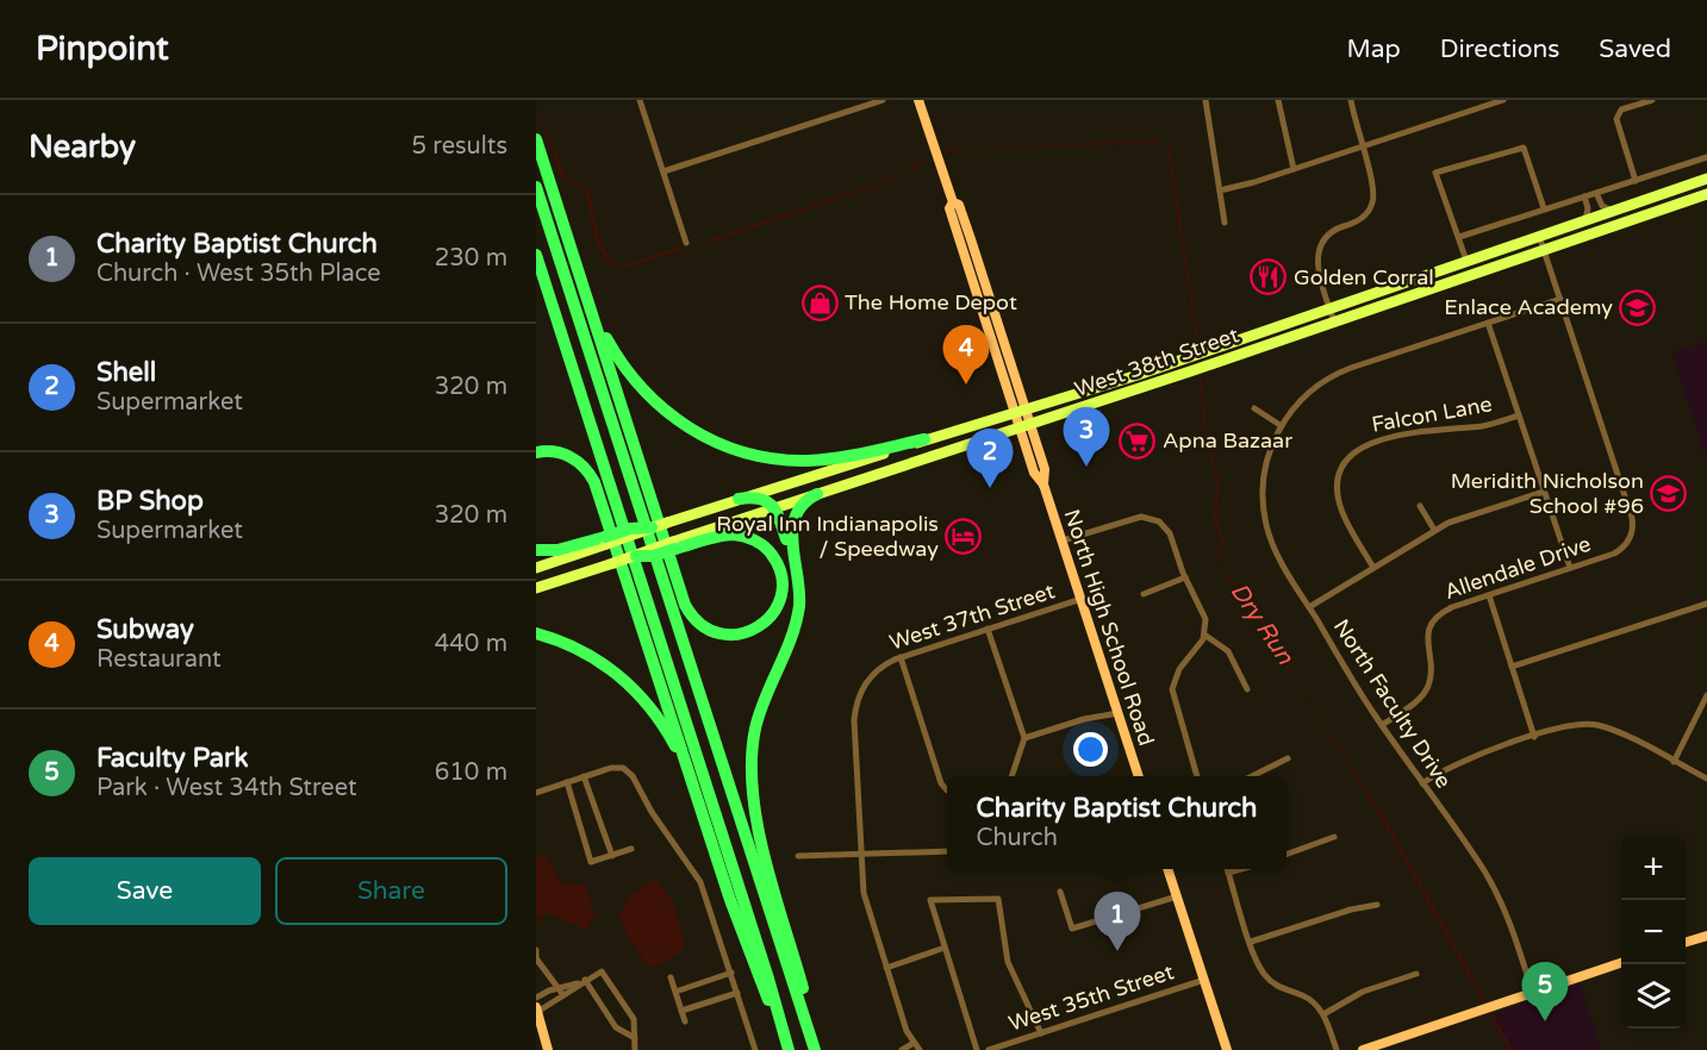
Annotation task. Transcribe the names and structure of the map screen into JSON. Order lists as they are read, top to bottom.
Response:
{
  "streets": {
    "main road": ["West 38th Street"],
    "street": [
      "Falcon Lane",
      "Allendale Drive",
      "West 37th Street",
      "North High School Road",
      "North Faculty Drive",
      "West 35th Street"
    ]
  },
  "crossings": [
    ["West 38th Street", "North High School Road"],
    ["Allendale Drive", "North Faculty Drive"],
    ["West 37th Street", "North High School Road"]
  ],
  "water": ["Dry Run"],
  "places": {
    "restaurant": ["Golden Corral"],
    "shop": ["The Home Depot"],
    "school or university": ["Enlace Academy", "Meridith Nicholson School #96"],
    "supermarket": ["Apna Bazaar"],
    "hotel": ["Royal Inn Indianapolis / Speedway"]
  },
  "page": {
    "header": "Pinpoint",
    "nav": ["Map", "Directions", "Saved"],
    "heading": ["Nearby", "5 results"],
    "list": [
      {
        "mark": "1",
        "name": "Charity Baptist Church",
        "note": "Church · West 35th Place",
        "value": "230 m"
      },
      {
        "mark": "2",
        "name": "Shell",
        "note": "Supermarket",
        "value": "320 m"
      },
      {
        "mark": "3",
        "name": "BP Shop",
        "note": "Supermarket",
        "value": "320 m"
      },
      {
        "mark": "4",
        "name": "Subway",
        "note": "Restaurant",
        "value": "440 m"
      },
      {
        "mark": "5",
        "name": "Faculty Park",
        "note": "Park · West 34th Street",
        "value": "610 m"
      }
    ],
    "pins": [
      "4",
      "3",
      "2",
      "1",
      "5"
    ],
    "popup": ["Charity Baptist Church", "Church"],
    "buttons": ["Save", "Share"],
    "map_buttons": ["+", "−"]
  }
}
